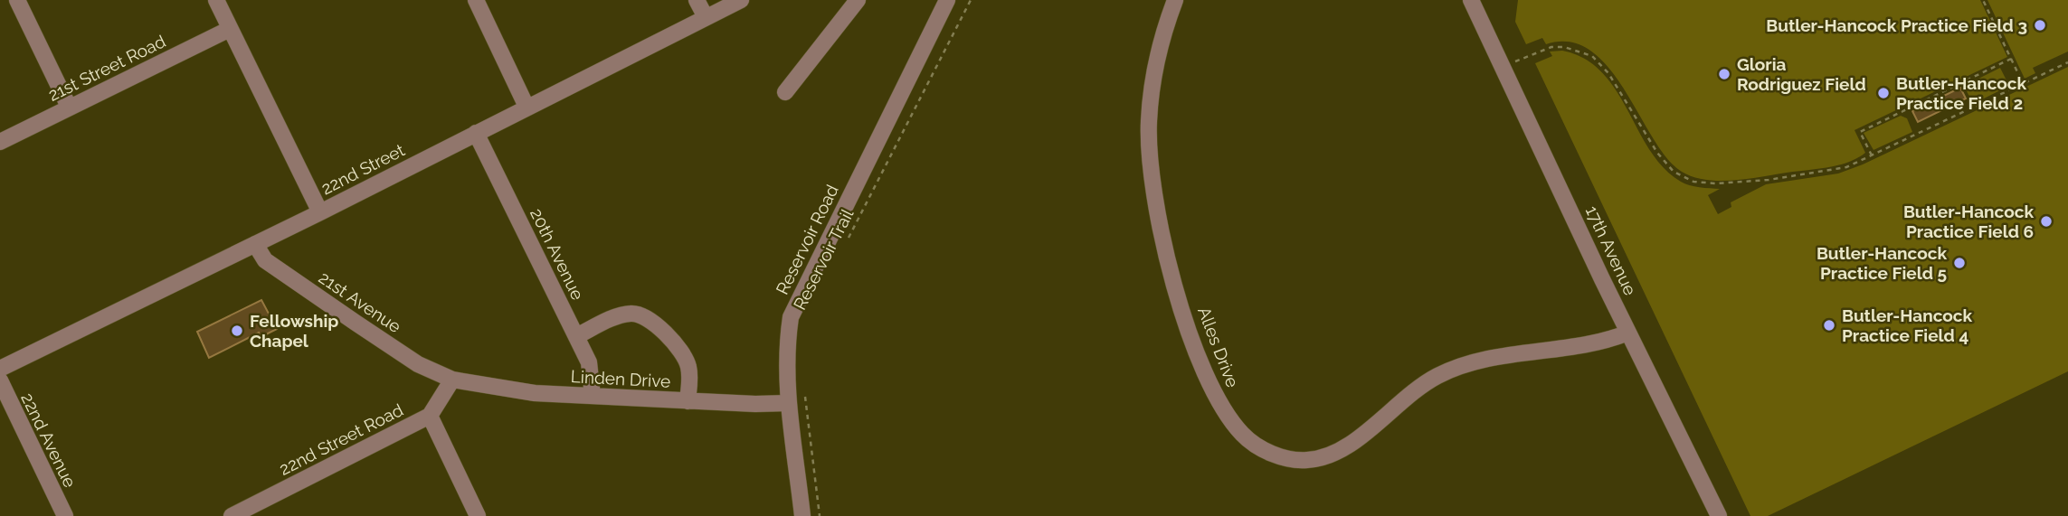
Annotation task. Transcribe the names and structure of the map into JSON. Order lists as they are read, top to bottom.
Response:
{
  "streets": {
    "street": [
      "21st Street Road",
      "22nd Street",
      "Reservoir Road",
      "17th Avenue",
      "20th Avenue",
      "21st Avenue",
      "Alles Drive",
      "Linden Drive",
      "22nd Street Road",
      "22nd Avenue"
    ],
    "path": ["Reservoir Trail"]
  },
  "crossings": [
    ["22nd Street", "20th Avenue"],
    ["22nd Street", "21st Avenue"],
    ["Reservoir Road", "Linden Drive"],
    ["17th Avenue", "Alles Drive"],
    ["20th Avenue", "Linden Drive"],
    ["21st Avenue", "Linden Drive"],
    ["21st Avenue", "22nd Street Road"],
    ["Linden Drive", "22nd Street Road"]
  ],
  "places": [
    "Butler-Hancock Practice Field 3",
    "Gloria Rodriguez Field",
    "Butler-Hancock Practice Field 2",
    "Butler-Hancock Practice Field 6",
    "Butler-Hancock Practice Field 5",
    "Butler-Hancock Practice Field 4",
    "Fellowship Chapel"
  ]
}
